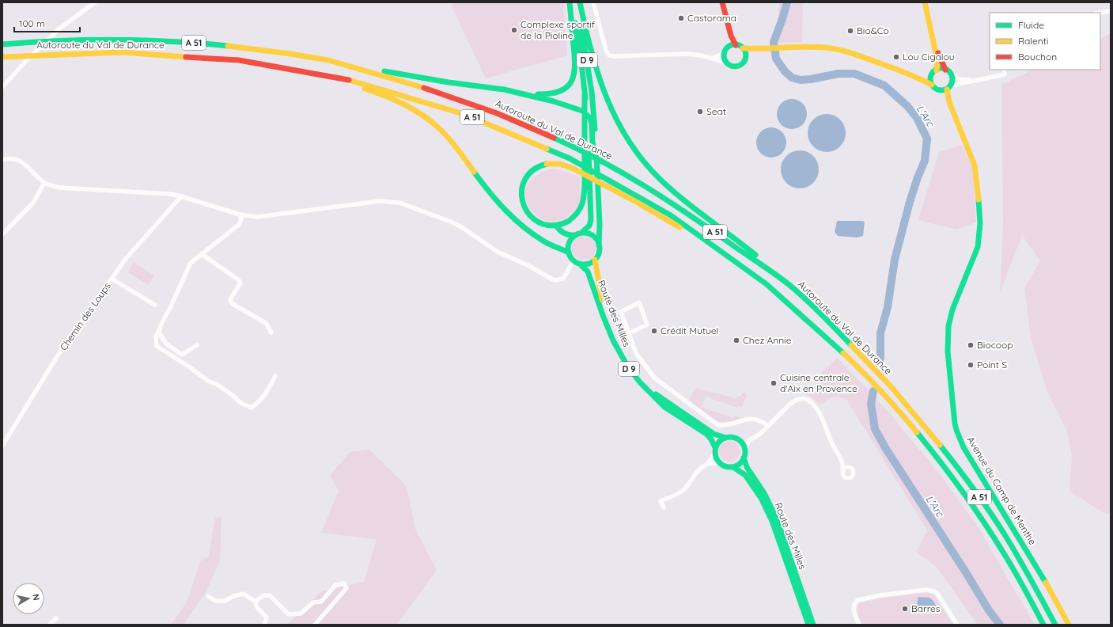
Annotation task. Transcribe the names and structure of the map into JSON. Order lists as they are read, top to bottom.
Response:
{
  "streets": {
    "main road": [
      "A 51",
      "Autoroute du Val de Durance",
      "D 9",
      "Route des Milles",
      "Avenue du Camp de Menthe"
    ],
    "street": ["Chemin des Loups"]
  },
  "crossings": [
    ["D 9", "Route des Milles"]
  ],
  "water": ["L'Arc"],
  "places": [
    "Castorama",
    "Complexe sportif de la Pioline",
    "Bio&Co",
    "Lou Cigalou",
    "Seat",
    "Crédit Mutuel",
    "Chez Annie",
    "Biocoop",
    "Point S",
    "Cuisine centrale d'Aix en Provence",
    "Barres"
  ],
  "legend": ["Fluide", "Ralenti", "Bouchon"],
  "scale_bar": "100 m",
  "north": "right"
}
